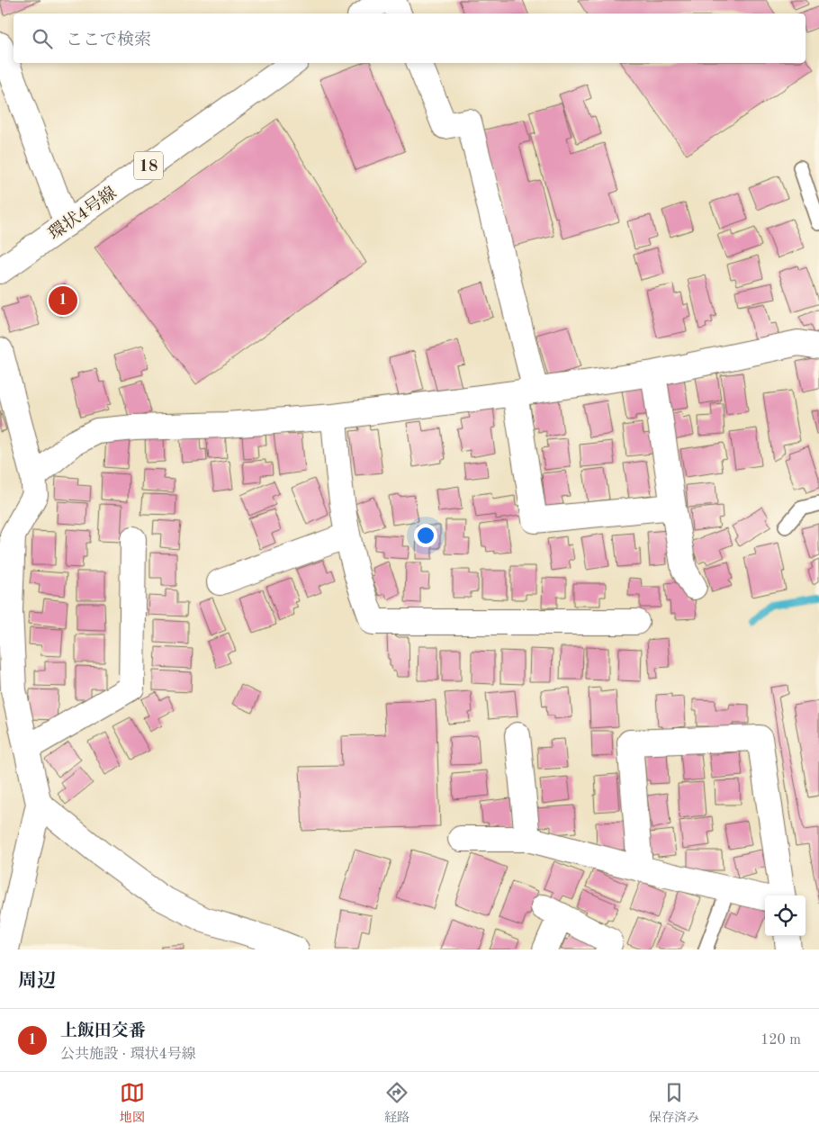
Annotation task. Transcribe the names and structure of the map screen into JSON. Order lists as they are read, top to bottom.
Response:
{
  "streets": {
    "street": ["18", "環状4号線"]
  },
  "page": {
    "search": "ここで検索",
    "pins": "1",
    "heading": "周辺",
    "list": [
      {
        "mark": "1",
        "name": "上飯田交番",
        "note": "公共施設 · 環状4号線",
        "value": "120 m"
      }
    ],
    "nav": ["地図", "経路", "保存済み"]
  }
}
